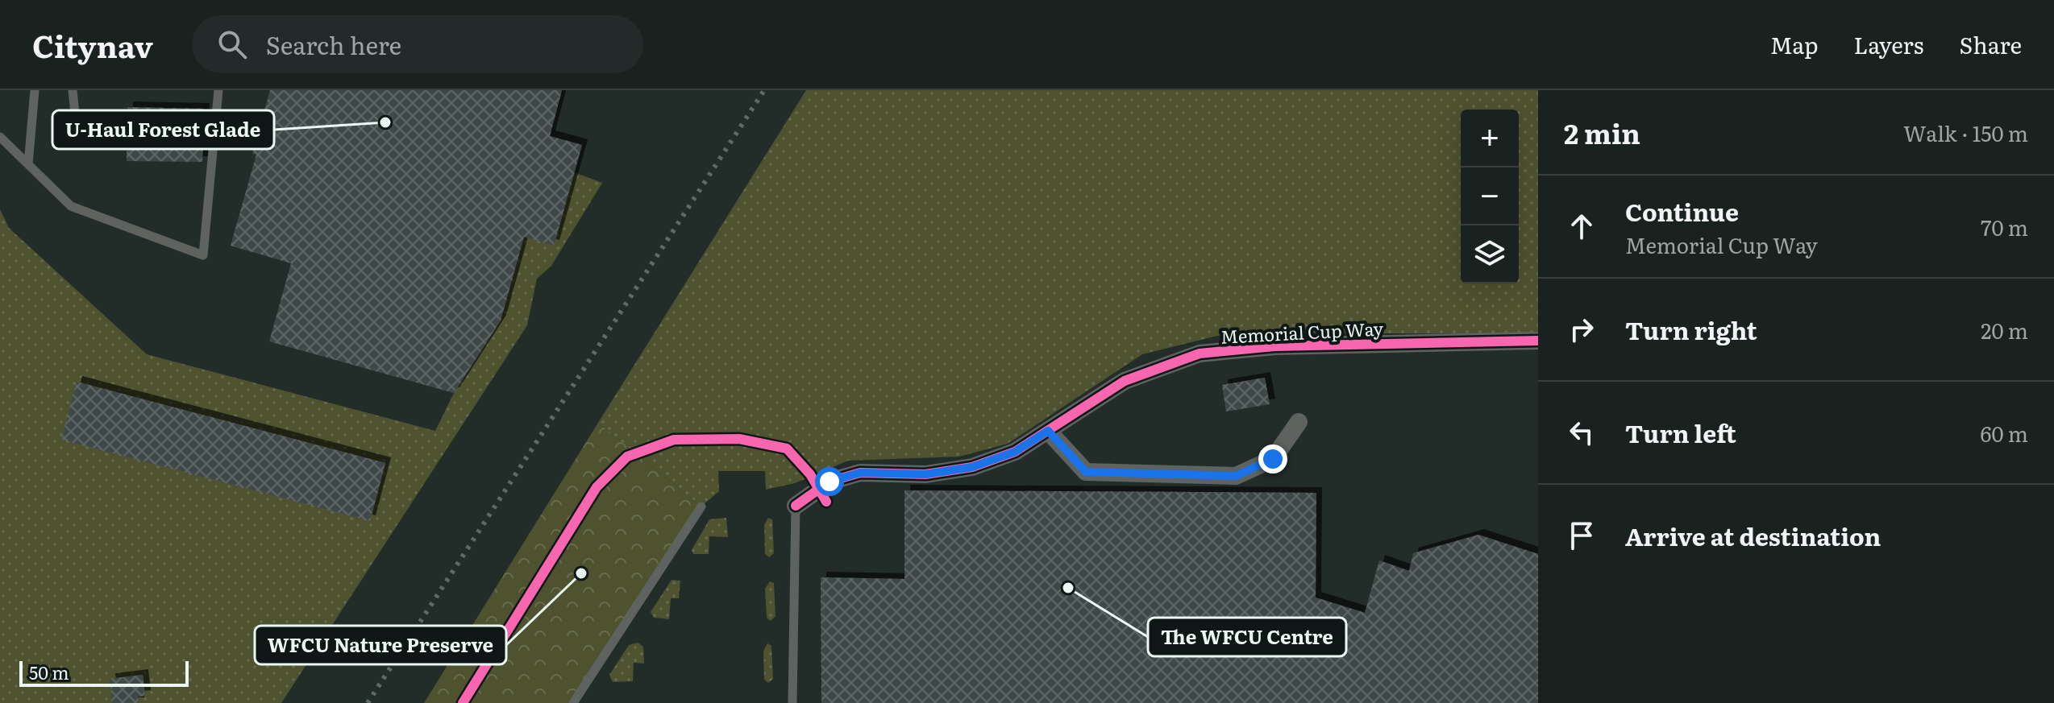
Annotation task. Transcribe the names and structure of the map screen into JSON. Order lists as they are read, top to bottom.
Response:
{
  "streets": {
    "street": ["Memorial Cup Way"]
  },
  "places": ["U-Haul Forest Glade", "WFCU Nature Preserve", "The WFCU Centre"],
  "scale_bar": "50 m",
  "page": {
    "header": "Citynav",
    "search": "Search here",
    "nav": ["Map", "Layers", "Share"],
    "heading": ["2 min", "Walk · 150 m"],
    "map_buttons": ["+", "−"],
    "list": [
      ["Continue", "Memorial Cup Way", "70 m"],
      ["Turn right", "20 m"],
      ["Turn left", "60 m"],
      "Arrive at destination"
    ],
    "scale": "50 m"
  }
}
